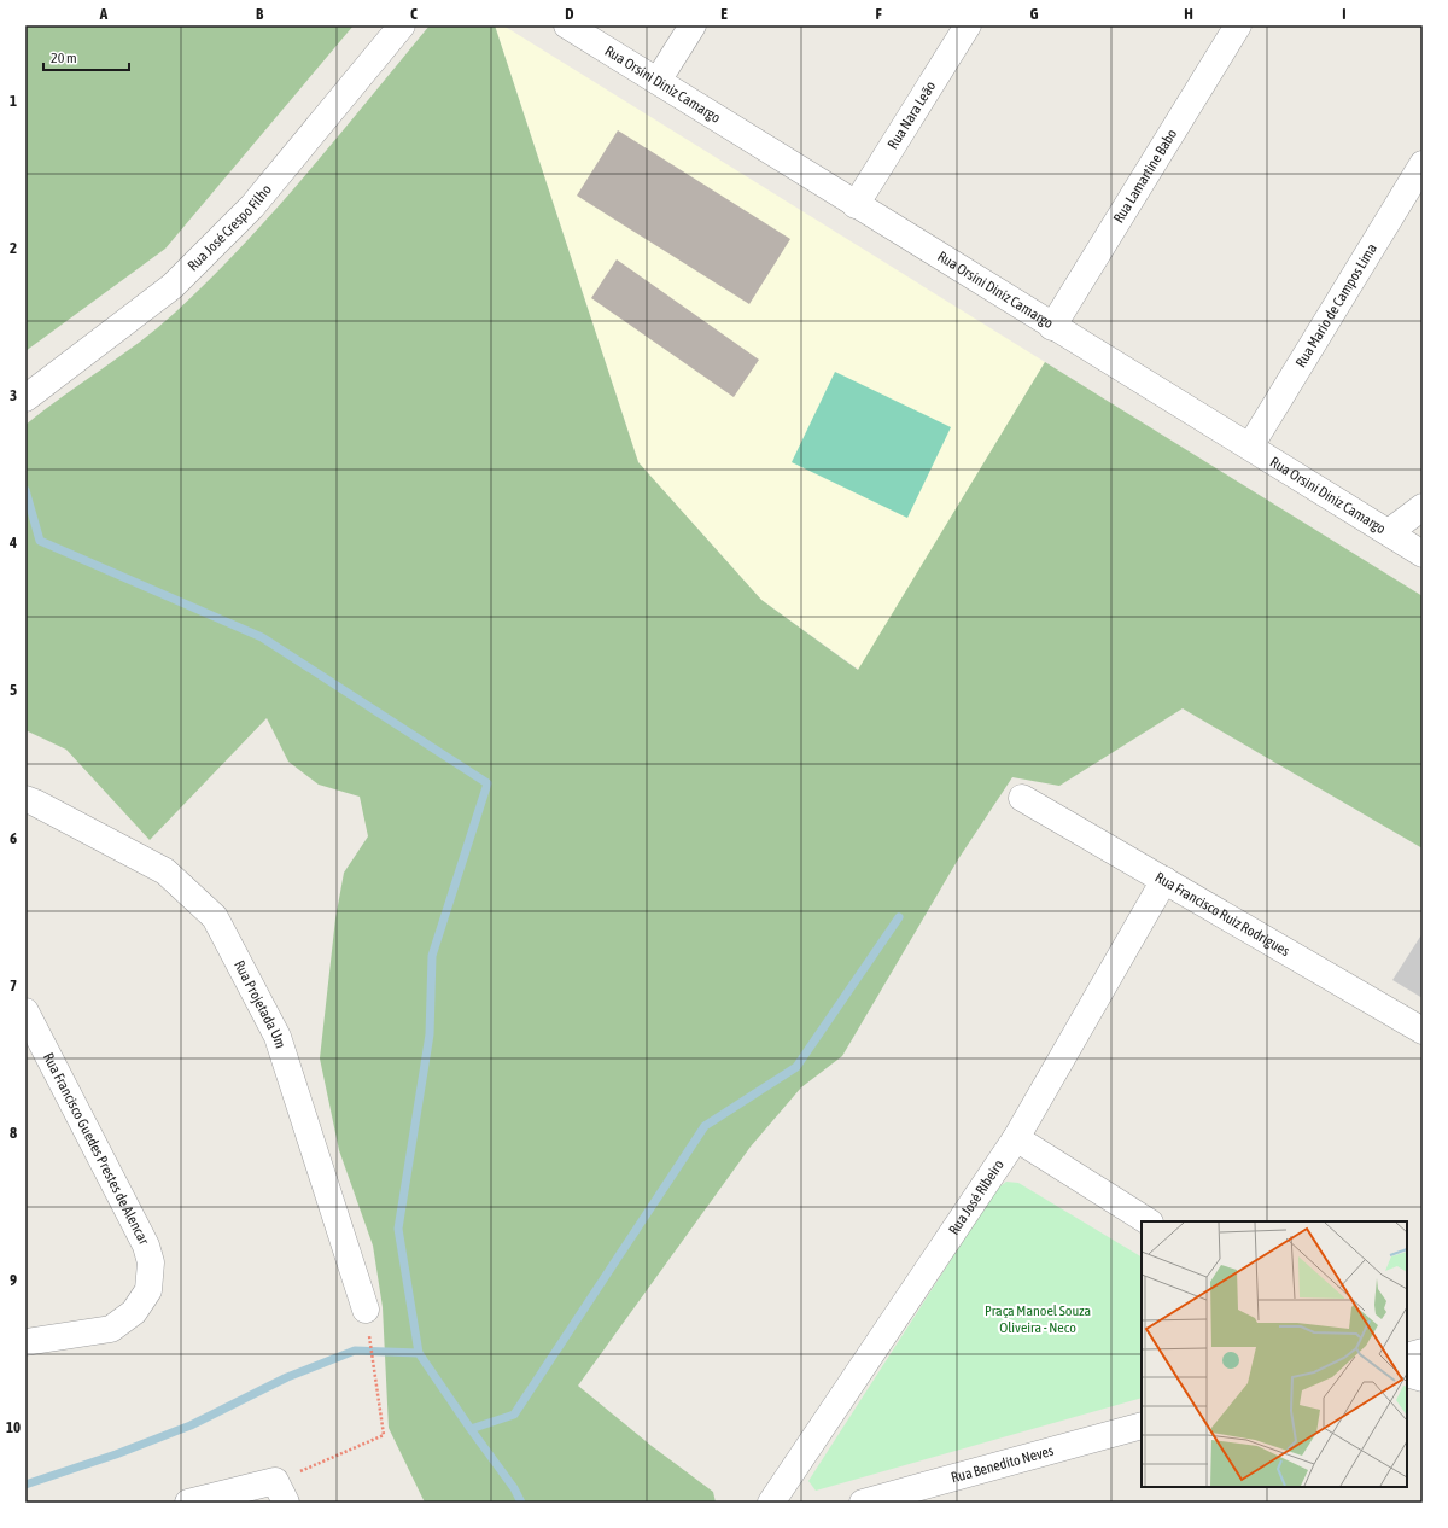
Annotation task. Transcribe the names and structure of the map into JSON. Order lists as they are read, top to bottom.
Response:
{
  "streets": {
    "street": [
      "Rua Orsini Diniz Camargo",
      "Rua Nara Leão",
      "Rua Lamartine Babo",
      "Rua José Crespo Filho",
      "Rua Mario de Campos Lima",
      "Rua Francisco Ruiz Rodrigues",
      "Rua Projetada Um",
      "Rua Francisco Guedes Prestes de Alencar",
      "Rua José Ribeiro",
      "Rua Benedito Neves"
    ]
  },
  "crossings": [
    ["Rua Orsini Diniz Camargo", "Rua Nara Leão"],
    ["Rua Orsini Diniz Camargo", "Rua Lamartine Babo"],
    ["Rua Orsini Diniz Camargo", "Rua Mario de Campos Lima"],
    ["Rua Francisco Ruiz Rodrigues", "Rua José Ribeiro"]
  ],
  "parks": ["Praça Manoel Souza Oliveira - Neco"],
  "scale_bar": "20 m",
  "grid": {
    "columns": [
      "A",
      "B",
      "C",
      "D",
      "E",
      "F",
      "G",
      "H",
      "I"
    ],
    "rows": [
      "1",
      "2",
      "3",
      "4",
      "5",
      "6",
      "7",
      "8",
      "9",
      "10"
    ]
  }
}
